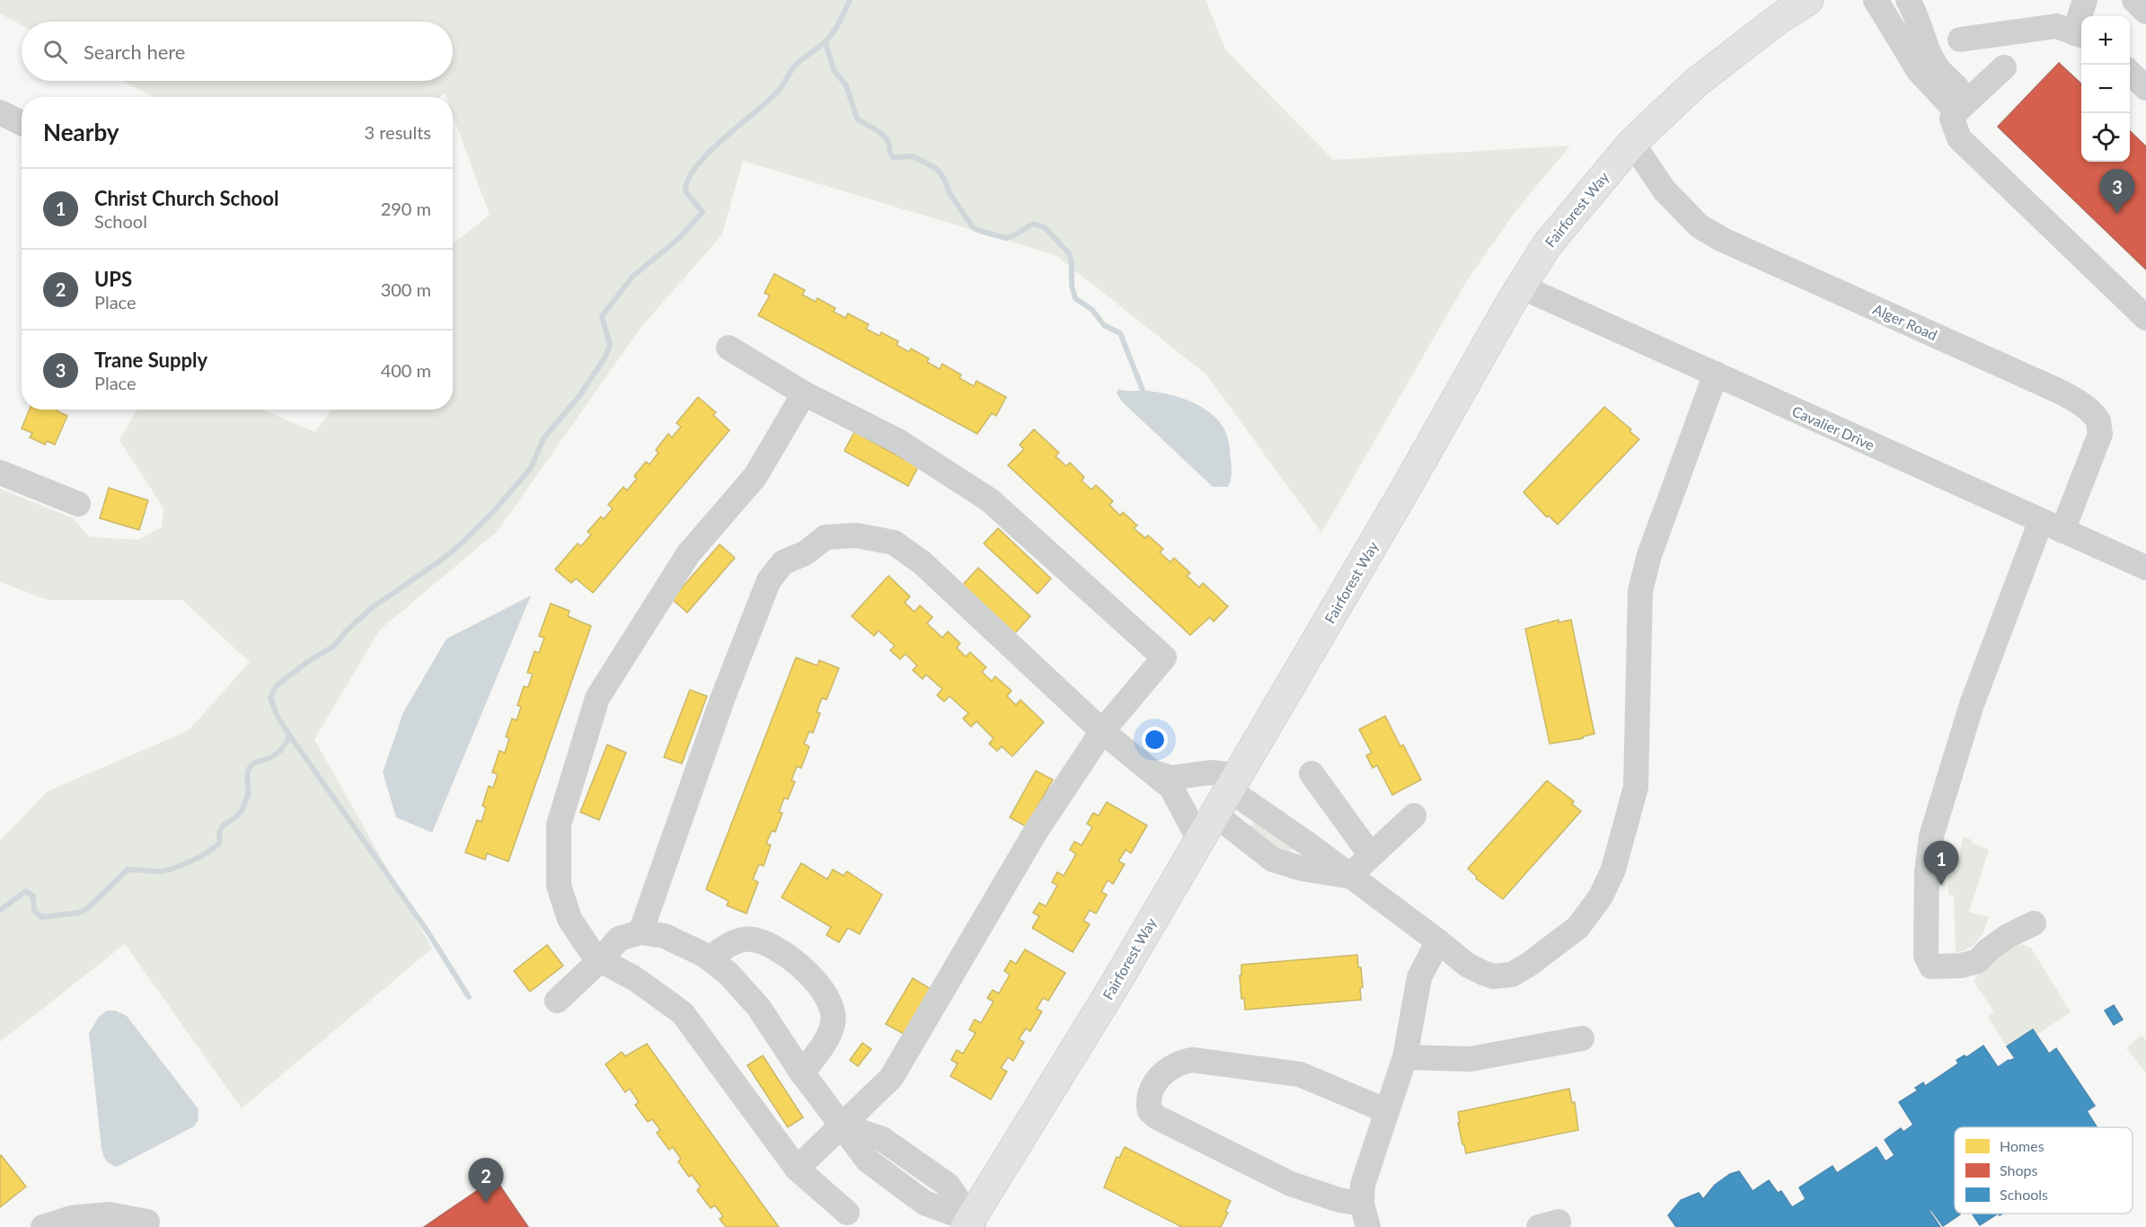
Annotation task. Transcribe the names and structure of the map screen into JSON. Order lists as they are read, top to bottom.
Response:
{
  "streets": {
    "main road": ["Fairforest Way"],
    "street": ["Alger Road", "Cavalier Drive"]
  },
  "crossings": [
    ["Fairforest Way", "Alger Road"],
    ["Fairforest Way", "Cavalier Drive"],
    ["Alger Road", "Cavalier Drive"]
  ],
  "legend": ["Homes", "Shops", "Schools"],
  "page": {
    "map_buttons": ["+", "−"],
    "search": "Search here",
    "heading": ["Nearby", "3 results"],
    "list": [
      {
        "mark": "1",
        "name": "Christ Church School",
        "note": "School",
        "value": "290 m"
      },
      {
        "mark": "2",
        "name": "UPS",
        "note": "Place",
        "value": "300 m"
      },
      {
        "mark": "3",
        "name": "Trane Supply",
        "note": "Place",
        "value": "400 m"
      }
    ],
    "pins": ["3", "1", "2"]
  }
}
